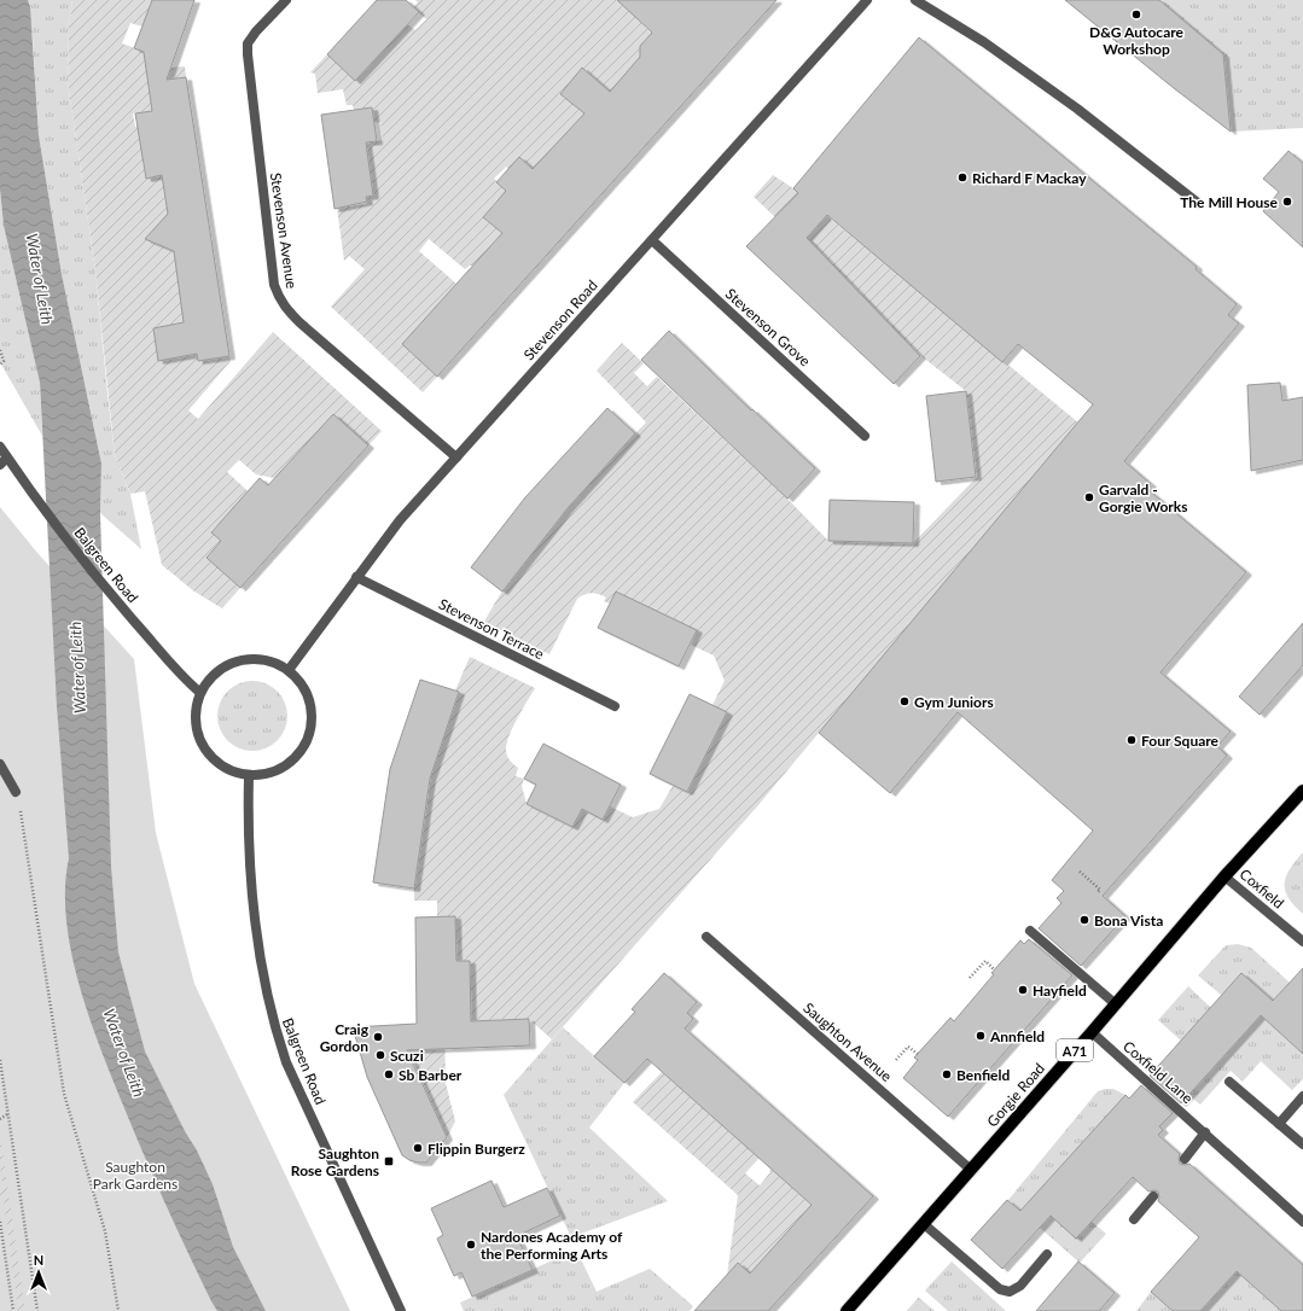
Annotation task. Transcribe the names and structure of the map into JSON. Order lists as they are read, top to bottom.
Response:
{
  "streets": {
    "main road": ["A71", "Gorgie Road"],
    "street": [
      "Stevenson Avenue",
      "Stevenson Road",
      "Stevenson Grove",
      "Balgreen Road",
      "Stevenson Terrace",
      "Coxfield",
      "Saughton Avenue",
      "Coxfield Lane"
    ]
  },
  "crossings": [
    ["Stevenson Avenue", "Stevenson Road"],
    ["Stevenson Road", "Stevenson Grove"],
    ["Stevenson Road", "Balgreen Road"],
    ["Stevenson Road", "Stevenson Terrace"],
    ["Coxfield", "Gorgie Road"],
    ["Saughton Avenue", "Gorgie Road"],
    ["Coxfield Lane", "Gorgie Road"]
  ],
  "water": ["Water of Leith"],
  "parks": ["Saughton Park Gardens"],
  "places": {
    "other": [
      "D&G Autocare Workshop",
      "Richard F Mackay",
      "The Mill House",
      "Garvald - Gorgie Works",
      "Gym Juniors",
      "Four Square",
      "Bona Vista",
      "Hayfield",
      "Annfield",
      "Craig Gordon",
      "Scuzi",
      "Sb Barber",
      "Benfield",
      "Flippin Burgerz",
      "Nardones Academy of the Performing Arts"
    ],
    "transit": ["Saughton Rose Gardens"]
  },
  "north": "top"
}
